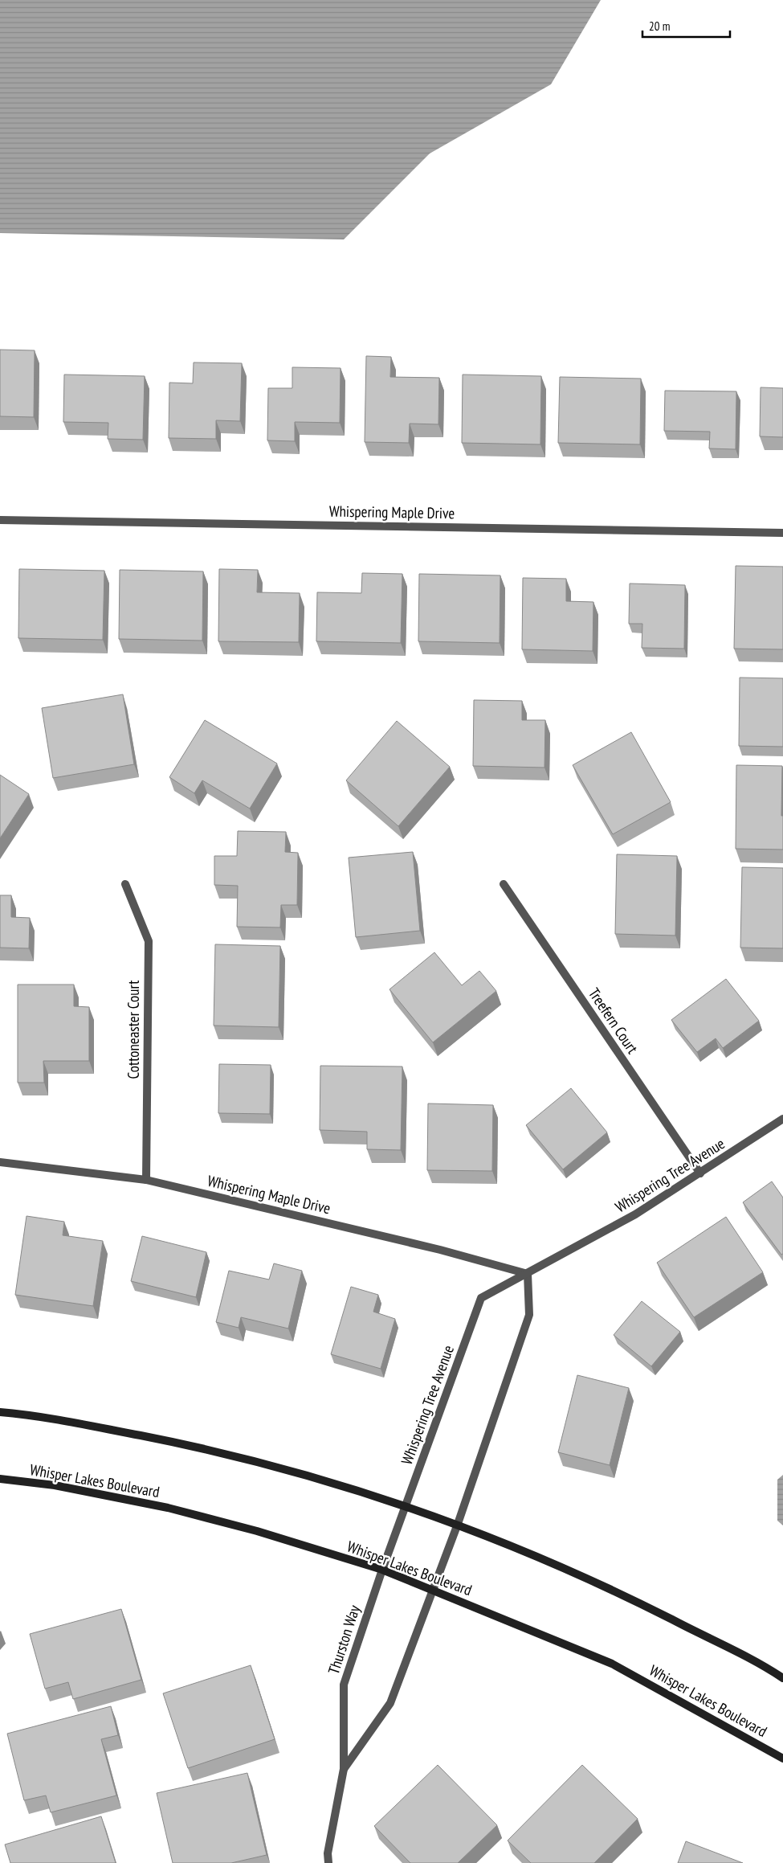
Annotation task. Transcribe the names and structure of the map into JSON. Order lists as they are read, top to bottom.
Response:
{
  "streets": {
    "street": [
      "Whispering Maple Drive",
      "Treefern Court",
      "Cottoneaster Court",
      "Whispering Tree Avenue",
      "Whisper Lakes Boulevard",
      "Thurston Way"
    ]
  },
  "crossings": [
    ["Whispering Maple Drive", "Cottoneaster Court"],
    ["Whispering Maple Drive", "Whispering Tree Avenue"],
    ["Treefern Court", "Whispering Tree Avenue"],
    ["Whispering Tree Avenue", "Whisper Lakes Boulevard"],
    ["Whispering Tree Avenue", "Thurston Way"],
    ["Whisper Lakes Boulevard", "Thurston Way"]
  ],
  "scale_bar": "20 m"
}
